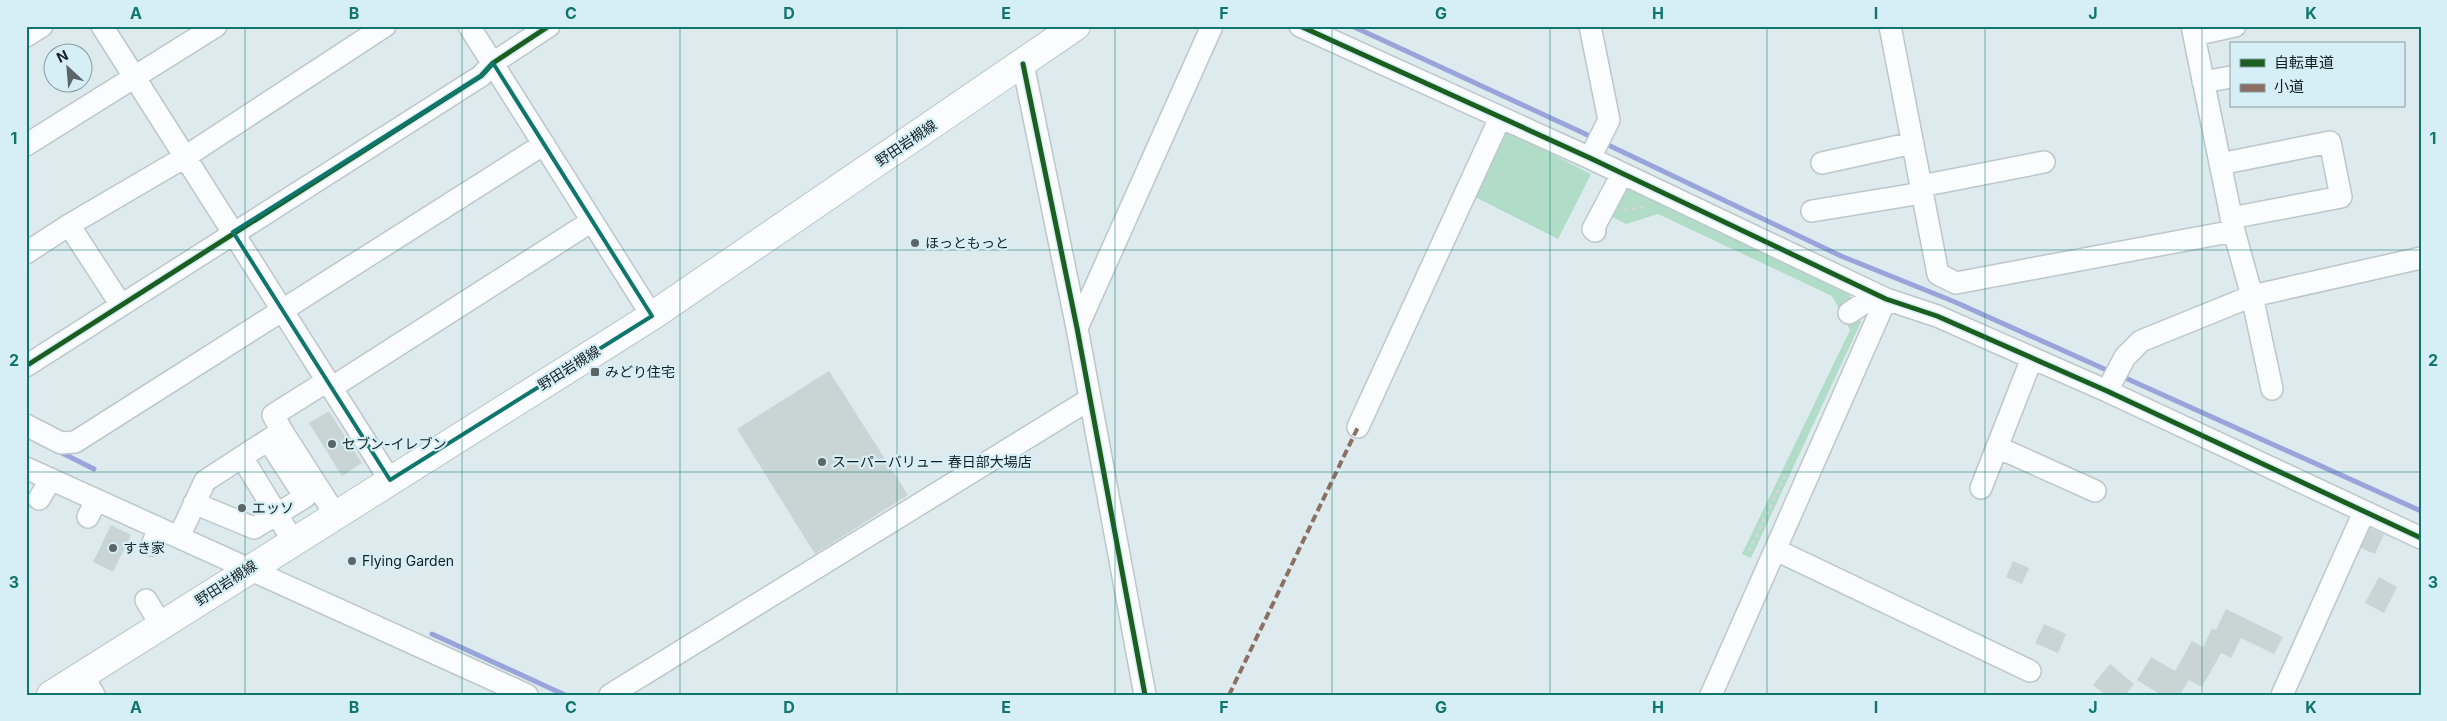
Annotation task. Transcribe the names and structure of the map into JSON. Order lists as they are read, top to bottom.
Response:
{
  "streets": {
    "main road": ["野田岩槻線"]
  },
  "places": {
    "other": [
      "ほっともっと",
      "セブン-イレブン",
      "スーパーバリュー 春日部大場店",
      "エッソ",
      "すき家",
      "Flying Garden"
    ],
    "transit": ["みどり住宅"]
  },
  "legend": ["自転車道", "小道"],
  "north": "top left",
  "grid": {
    "columns": [
      "A",
      "B",
      "C",
      "D",
      "E",
      "F",
      "G",
      "H",
      "I",
      "J",
      "K"
    ],
    "rows": ["1", "2", "3"]
  }
}
